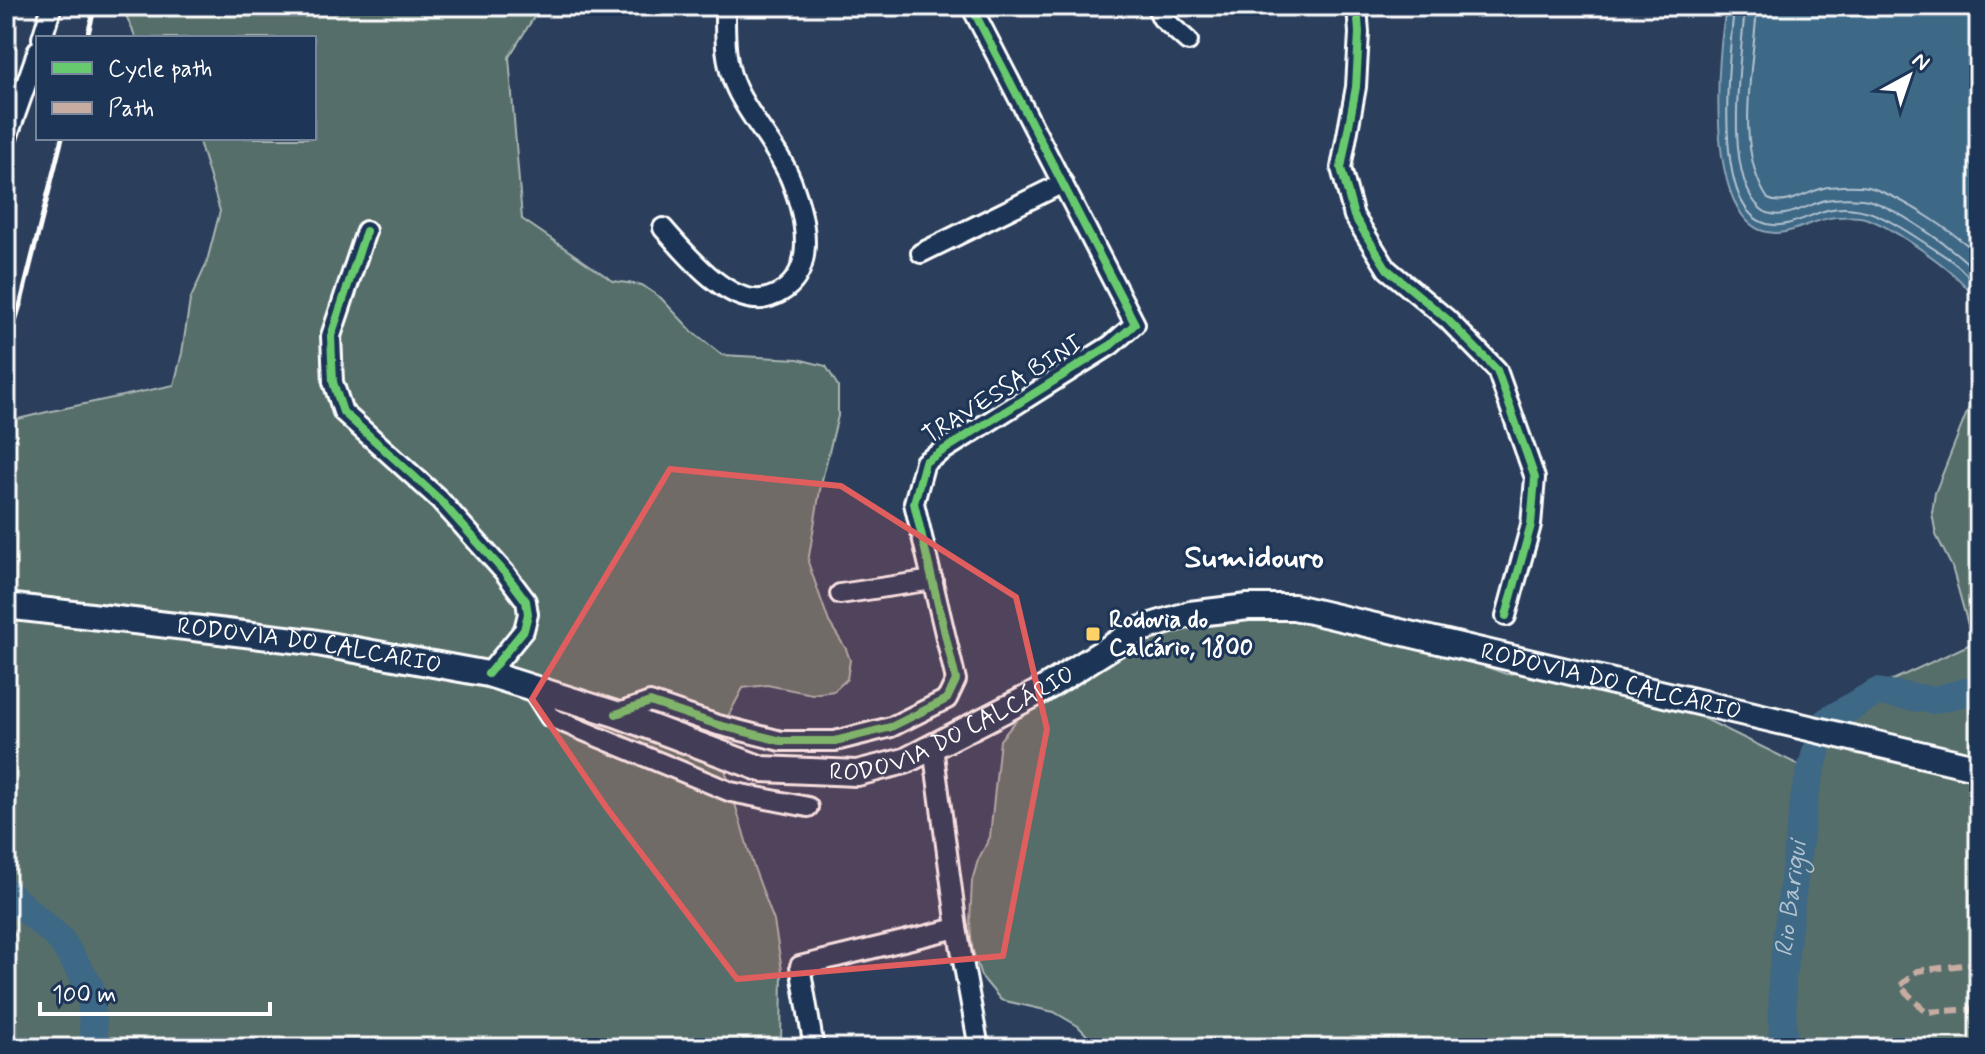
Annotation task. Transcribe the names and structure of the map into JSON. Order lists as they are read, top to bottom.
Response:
{
  "streets": {
    "main road": ["RODOVIA DO CALCÁRIO"],
    "street": ["TRAVESSA BINI"]
  },
  "crossings": [
    ["TRAVESSA BINI", "RODOVIA DO CALCÁRIO"]
  ],
  "districts": ["Sumidouro"],
  "water": ["Rio Barigui"],
  "places": {
    "transit": ["Rodovia do Calcário, 1800"]
  },
  "legend": ["Cycle path", "Path"],
  "scale_bar": "100 m",
  "north": "top right"
}
